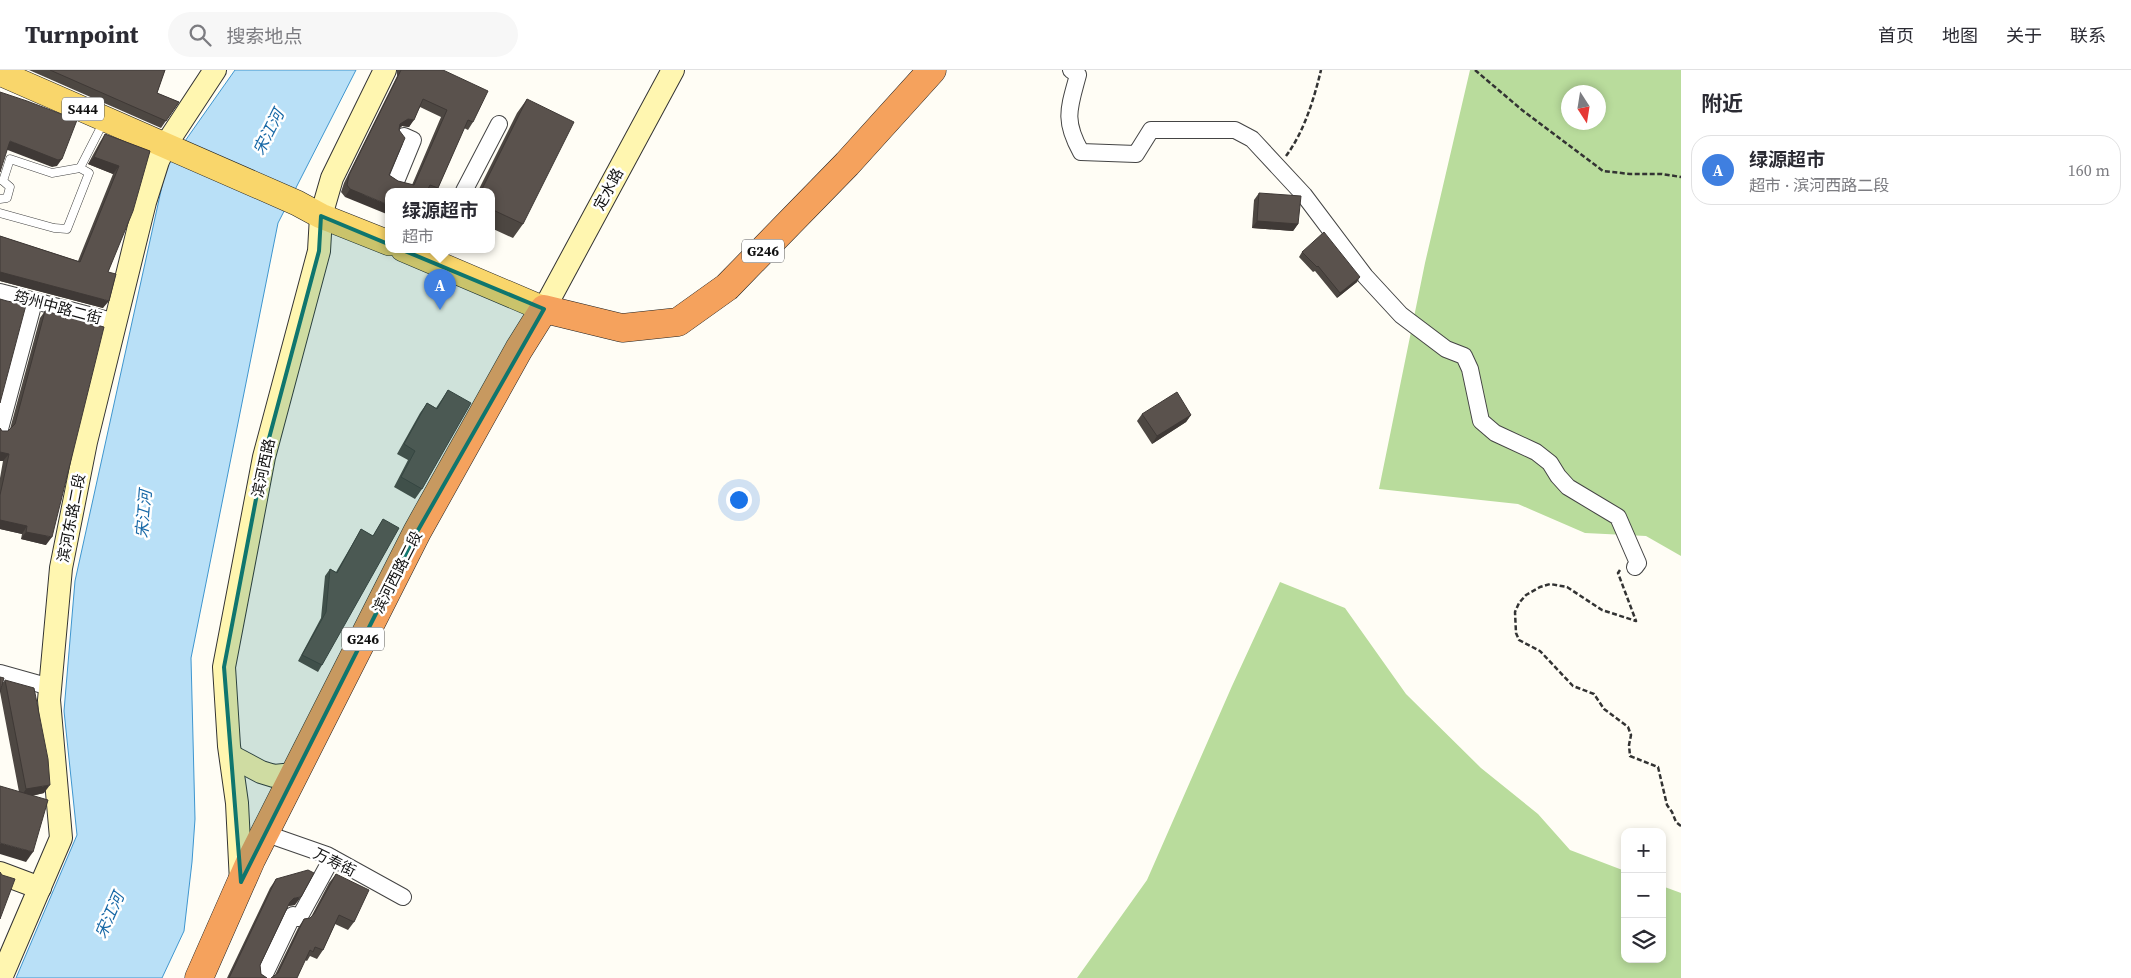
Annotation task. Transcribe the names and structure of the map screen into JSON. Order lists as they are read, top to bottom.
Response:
{
  "streets": {
    "highway": ["G246", "滨河西路二段"],
    "main road": ["S444"],
    "street": [
      "定水路",
      "筠州中路二街",
      "滨河西路",
      "滨河东路二段",
      "万寿街"
    ]
  },
  "crossings": [
    ["S444", "滨河西路"],
    ["S444", "滨河东路二段"],
    ["定水路", "G246"],
    ["定水路", "滨河西路二段"],
    ["G246", "滨河西路二段"],
    ["筠州中路二街", "滨河东路二段"],
    ["滨河西路", "滨河西路二段"],
    ["滨河西路二段", "万寿街"]
  ],
  "water": ["宋江河"],
  "north": "bottom",
  "page": {
    "header": "Turnpoint",
    "search": "搜索地点",
    "nav": [
      "首页",
      "地图",
      "关于",
      "联系"
    ],
    "heading": "附近",
    "list": [
      {
        "mark": "A",
        "name": "绿源超市",
        "note": "超市 · 滨河西路二段",
        "value": "160 m"
      }
    ],
    "popup": ["绿源超市", "超市"],
    "pins": "A",
    "map_buttons": ["+", "−"]
  }
}
